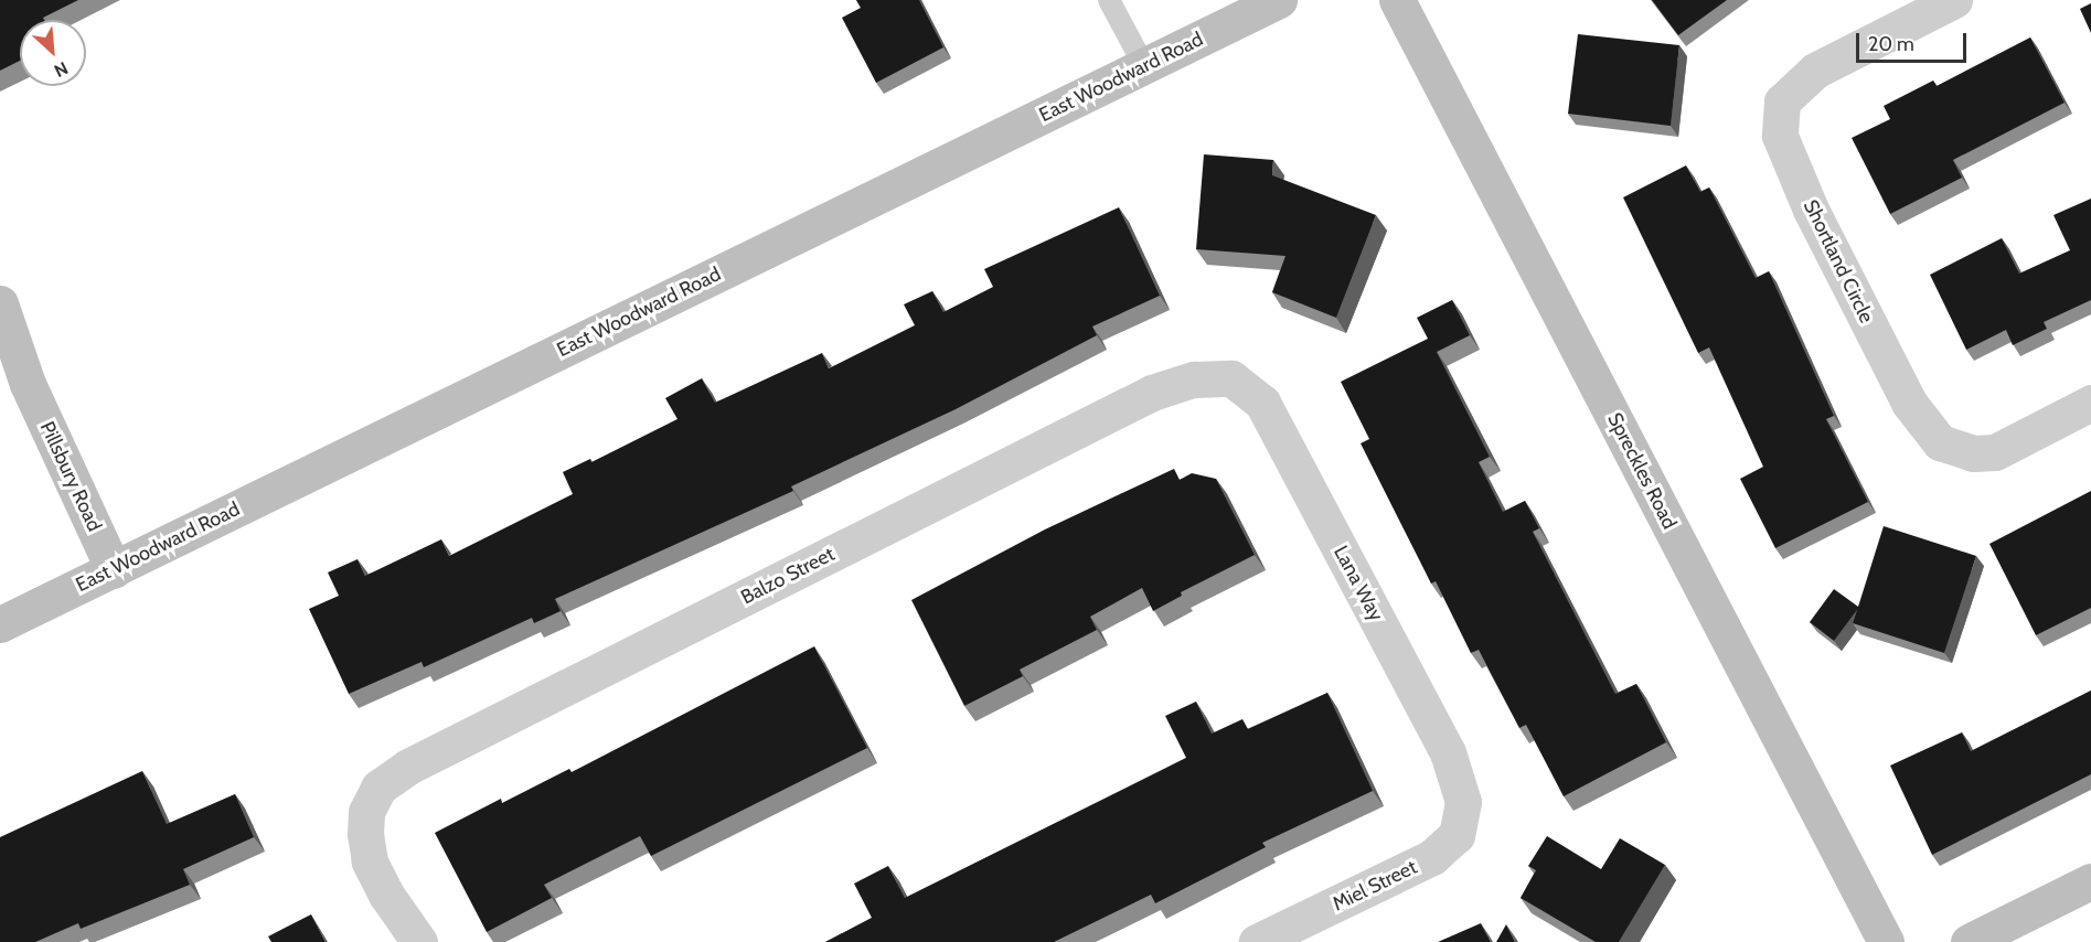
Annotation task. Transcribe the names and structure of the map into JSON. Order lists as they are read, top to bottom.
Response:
{
  "streets": {
    "street": [
      "East Woodward Road",
      "Shortland Circle",
      "Spreckles Road",
      "Pillsbury Road",
      "Balzo Street",
      "Lana Way",
      "Miel Street"
    ]
  },
  "crossings": [
    ["East Woodward Road", "Pillsbury Road"],
    ["Balzo Street", "Lana Way"],
    ["Lana Way", "Miel Street"]
  ],
  "scale_bar": "20 m",
  "north": "bottom right"
}
